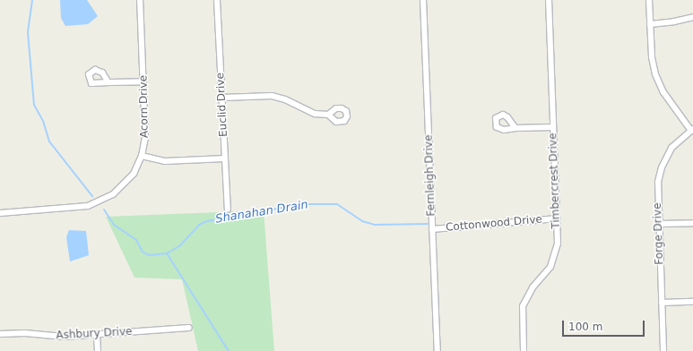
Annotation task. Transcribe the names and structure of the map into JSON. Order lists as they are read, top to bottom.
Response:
{
  "streets": {
    "street": [
      "Euclid Drive",
      "Acorn Drive",
      "Fernleigh Drive",
      "Timbercrest Drive",
      "Cottonwood Drive",
      "Forge Drive",
      "Ashbury Drive"
    ]
  },
  "crossings": [
    ["Fernleigh Drive", "Cottonwood Drive"],
    ["Timbercrest Drive", "Cottonwood Drive"]
  ],
  "water": ["Shanahan Drain"],
  "scale_bar": "100 m"
}
